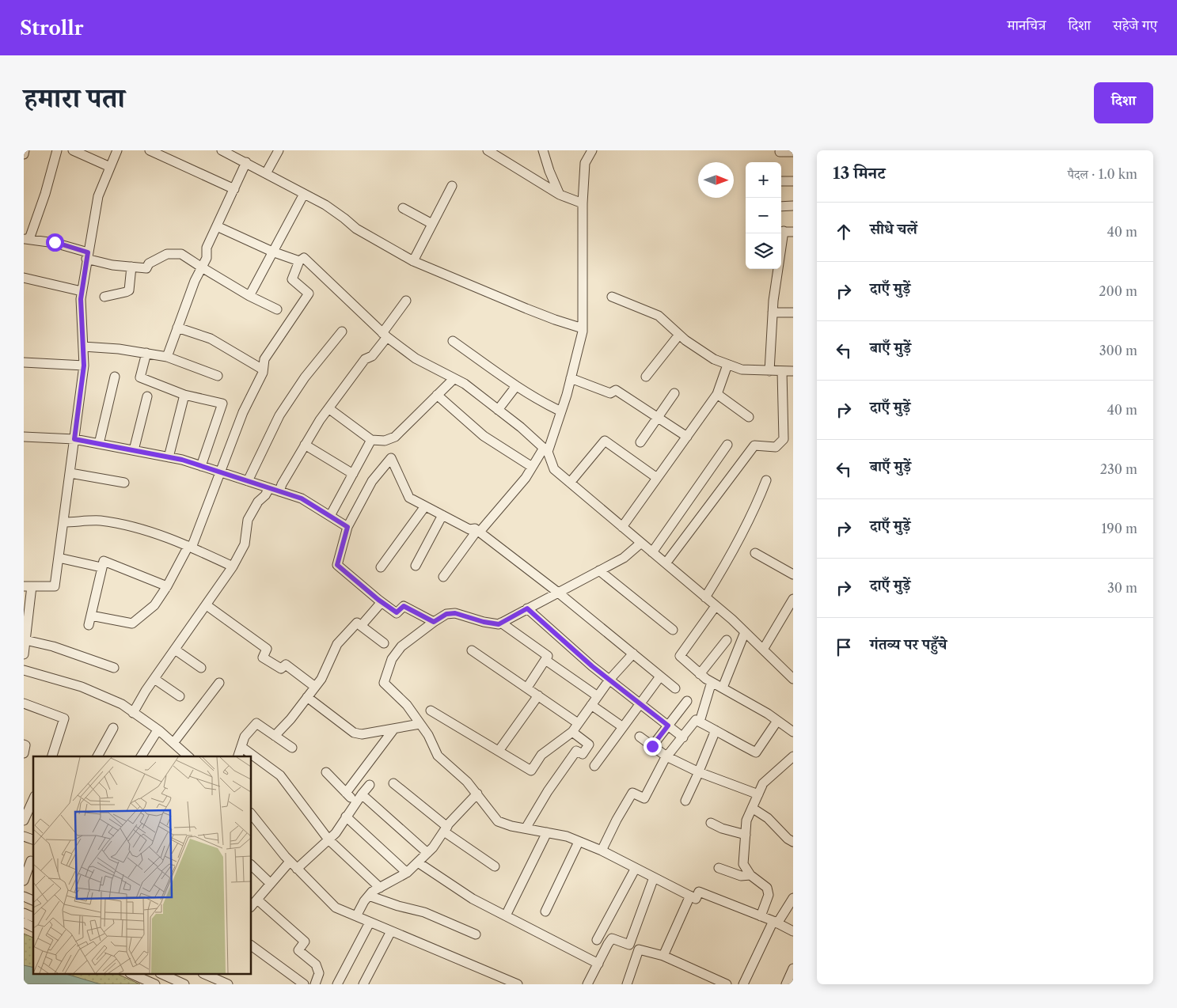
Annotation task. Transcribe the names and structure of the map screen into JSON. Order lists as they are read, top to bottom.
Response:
{
  "north": "right",
  "page": {
    "header": "Strollr",
    "nav": ["मानचित्र", "दिशा", "सहेजे गए"],
    "title": "हमारा पता",
    "buttons": "दिशा",
    "heading": ["13 मिनट", "पैदल · 1.0 km"],
    "map_buttons": ["+", "−"],
    "list": [
      ["सीधे चलें", "40 m"],
      ["दाएँ मुड़ें", "200 m"],
      ["बाएँ मुड़ें", "300 m"],
      ["दाएँ मुड़ें", "40 m"],
      ["बाएँ मुड़ें", "230 m"],
      ["दाएँ मुड़ें", "190 m"],
      ["दाएँ मुड़ें", "30 m"],
      "गंतव्य पर पहुँचे"
    ]
  }
}
